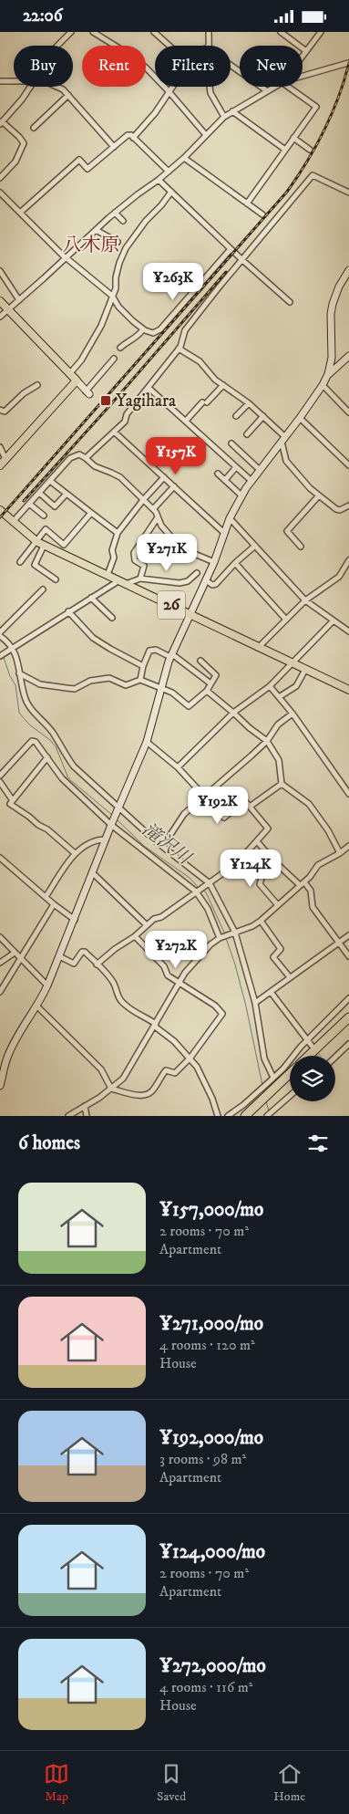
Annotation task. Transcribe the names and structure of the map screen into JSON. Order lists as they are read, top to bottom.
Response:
{
  "streets": {
    "main road": ["26"]
  },
  "districts": ["八木原"],
  "water": ["滝沢川"],
  "places": {
    "transit": ["Yagihara"]
  },
  "page": {
    "status": "22:06",
    "chip": [
      "Buy",
      "Rent",
      "Filters",
      "New"
    ],
    "price": [
      "¥263K",
      "¥157K",
      "¥271K",
      "¥192K",
      "¥124K",
      "¥272K"
    ],
    "heading": "6 homes",
    "list": [
      {
        "name": "¥157,000/mo",
        "note": "2 rooms · 70 m² · Apartment"
      },
      {
        "name": "¥271,000/mo",
        "note": "4 rooms · 120 m² · House"
      },
      {
        "name": "¥192,000/mo",
        "note": "3 rooms · 98 m² · Apartment"
      },
      {
        "name": "¥124,000/mo",
        "note": "2 rooms · 70 m² · Apartment"
      },
      {
        "name": "¥272,000/mo",
        "note": "4 rooms · 116 m² · House"
      }
    ],
    "tabs": ["Map", "Saved", "Home"]
  }
}
